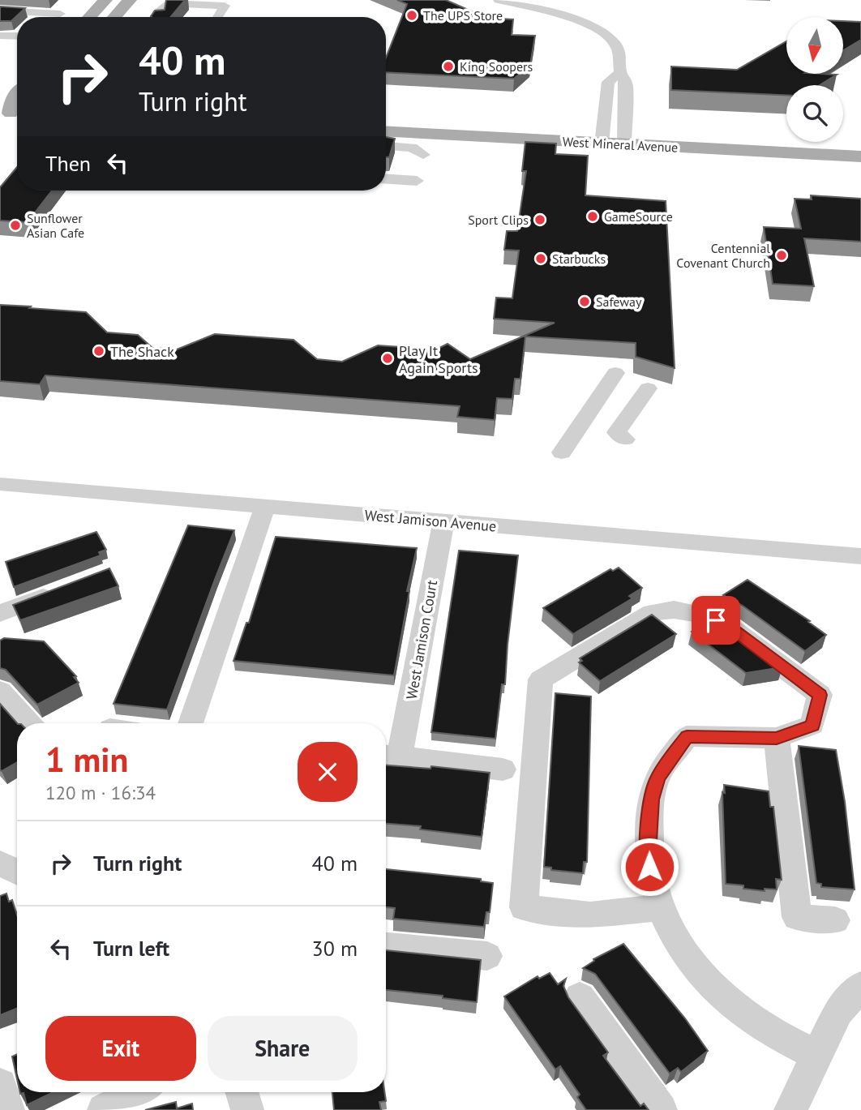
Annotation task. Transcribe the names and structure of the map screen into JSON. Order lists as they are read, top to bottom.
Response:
{
  "streets": {
    "main road": ["West Mineral Avenue"],
    "street": ["West Jamison Avenue", "West Jamison Court"]
  },
  "crossings": [
    ["West Jamison Avenue", "West Jamison Court"]
  ],
  "places": [
    "The UPS Store",
    "King Soopers",
    "GameSource",
    "Sport Clips",
    "Sunflower Asian Cafe",
    "Centennial Covenant Church",
    "Starbucks",
    "Safeway",
    "The Shack",
    "Play It Again Sports"
  ],
  "north": "bottom",
  "page": {
    "turn": ["40 m", "Turn right"],
    "then": "Then",
    "heading": ["1 min", "120 m · 16:34"],
    "list": [
      {
        "name": "Turn right",
        "value": "40 m"
      },
      {
        "name": "Turn left",
        "value": "30 m"
      }
    ],
    "buttons": ["Exit", "Share"]
  }
}
